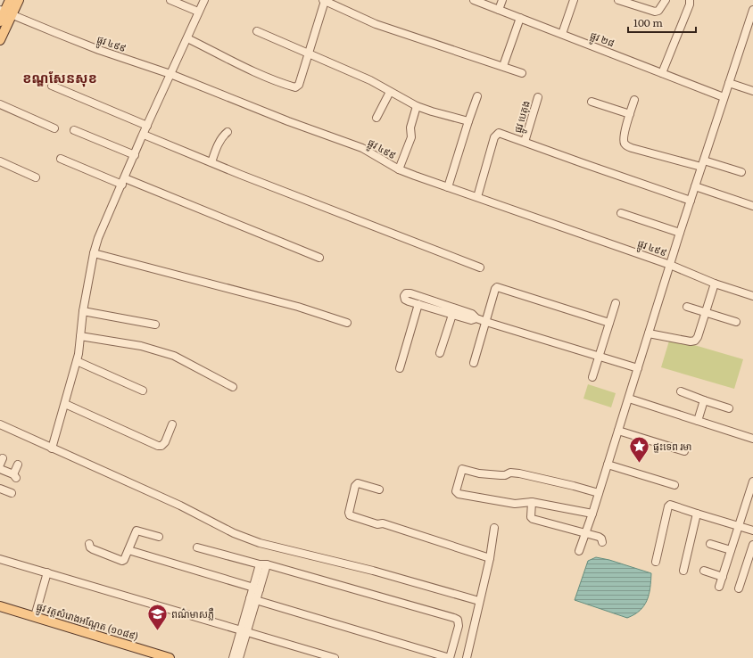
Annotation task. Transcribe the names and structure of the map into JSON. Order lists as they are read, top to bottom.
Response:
{
  "streets": {
    "main road": ["ផ្លូវ វត្តសំរោងអណ្ដែត (១០៨៩)"],
    "street": ["ផ្លូវ ២៨", "ផ្លូវ ៤៩៩", "ផ្លូវ បេតុង"]
  },
  "districts": ["ខណ្ឌសែនសុខ"],
  "places": {
    "place": ["ផ្ទះទេព រមា"],
    "school or university": ["ពណ៌មាសភ្លឺ"]
  },
  "scale_bar": "100 m"
}
